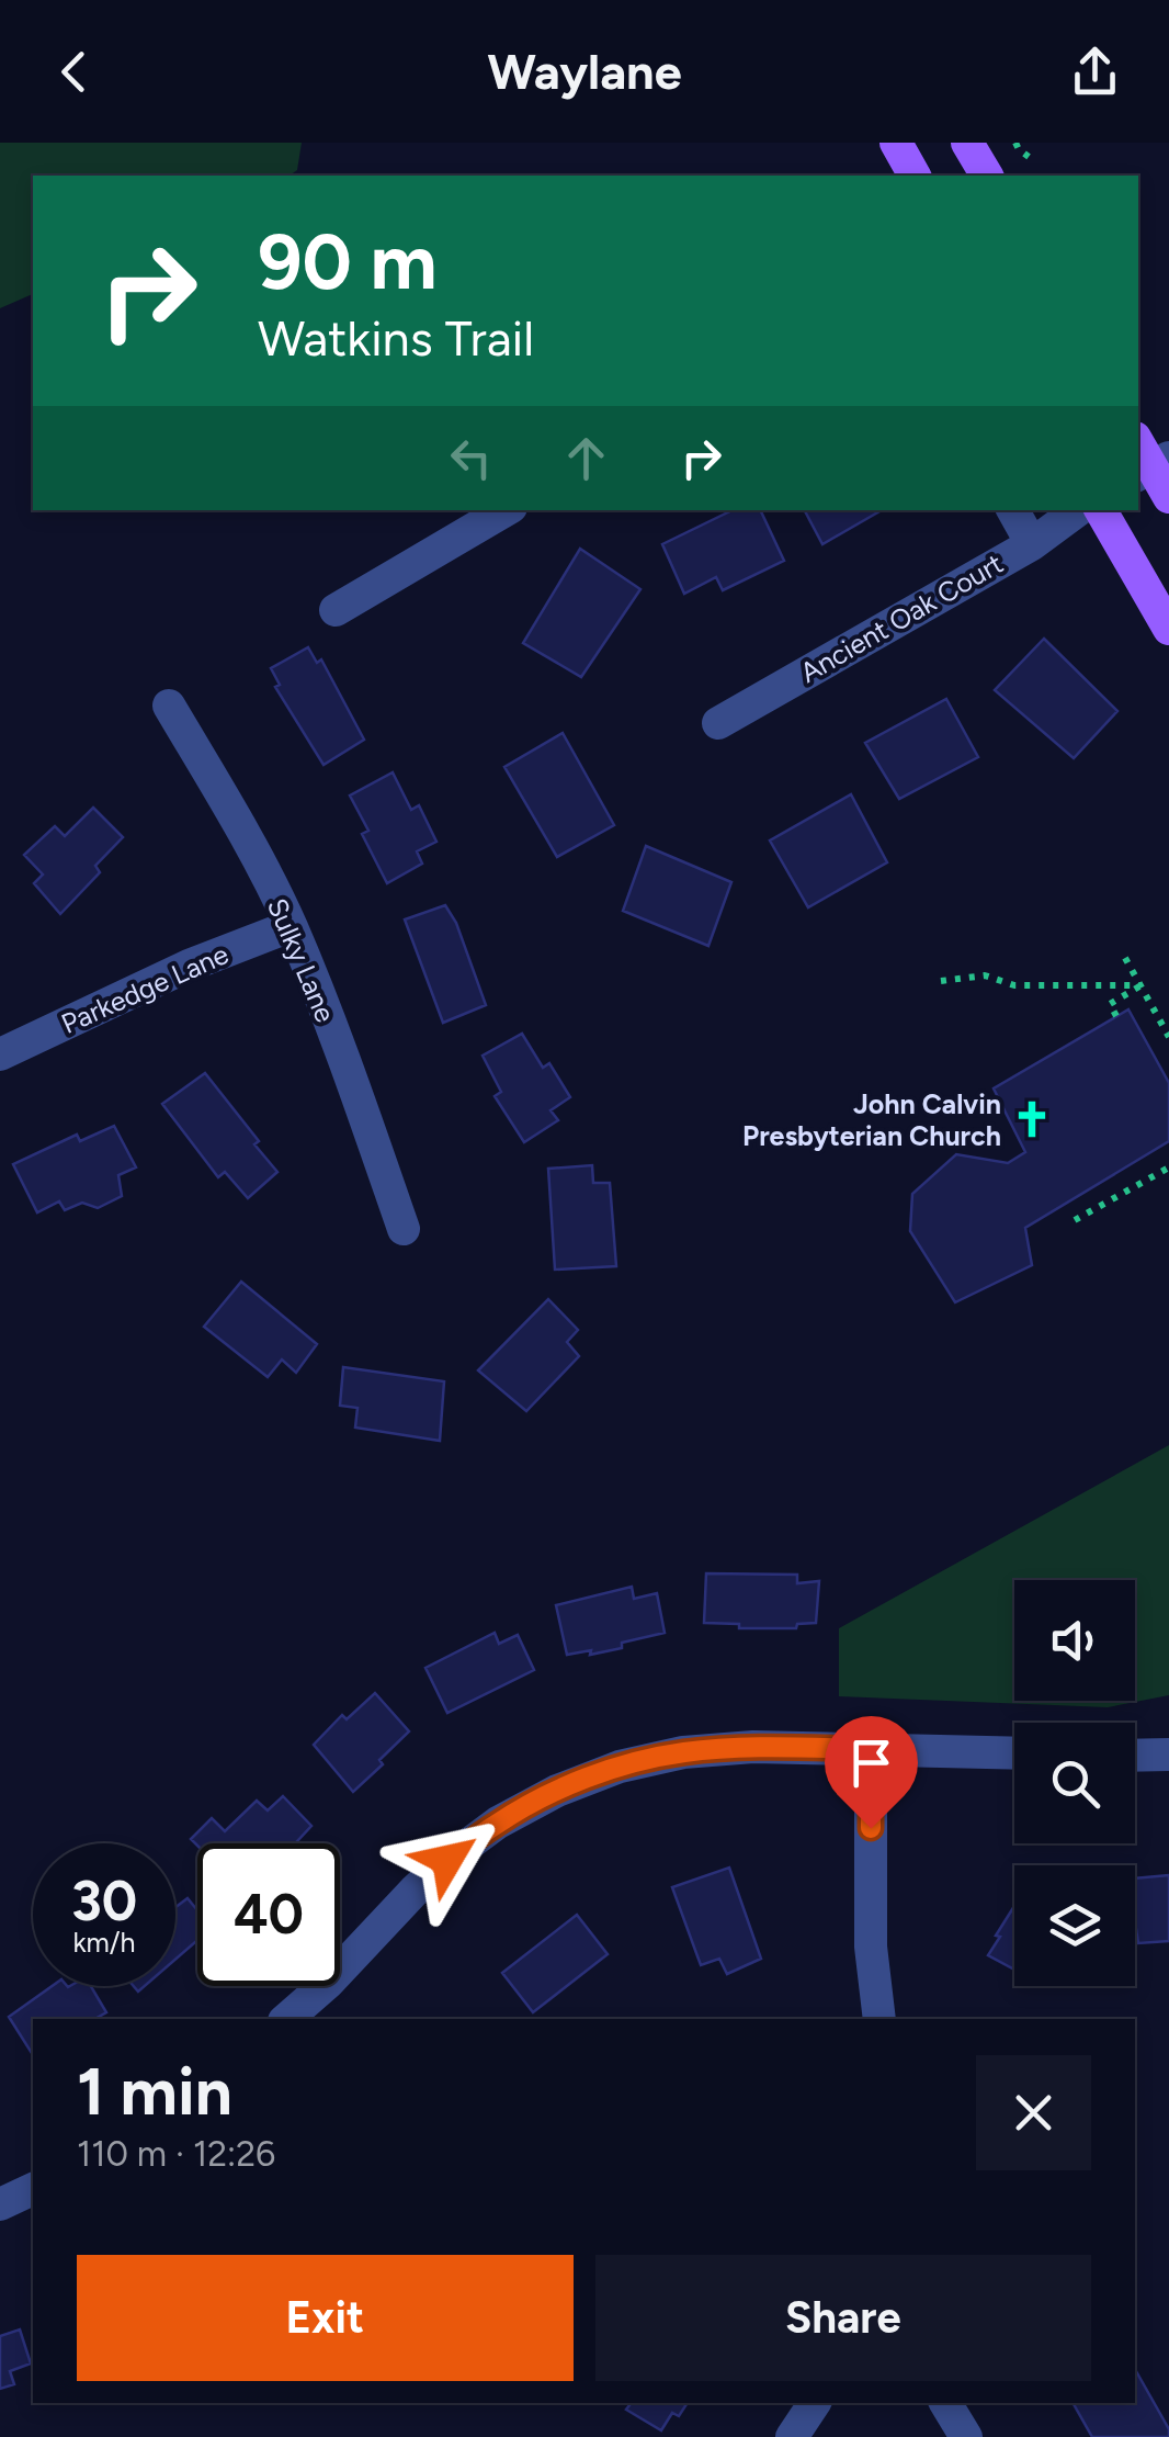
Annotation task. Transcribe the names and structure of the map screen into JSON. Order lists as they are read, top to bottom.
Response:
{
  "streets": {
    "street": ["Ancient Oak Court", "Sulky Lane", "Parkedge Lane"]
  },
  "crossings": [
    ["Sulky Lane", "Parkedge Lane"]
  ],
  "places": {
    "church": ["John Calvin Presbyterian Church"]
  },
  "page": {
    "header": "Waylane",
    "turn": ["90 m", "Watkins Trail"],
    "speed": "30 km/h",
    "limit": "40",
    "heading": ["1 min", "110 m · 12:26"],
    "buttons": ["Exit", "Share"]
  }
}
